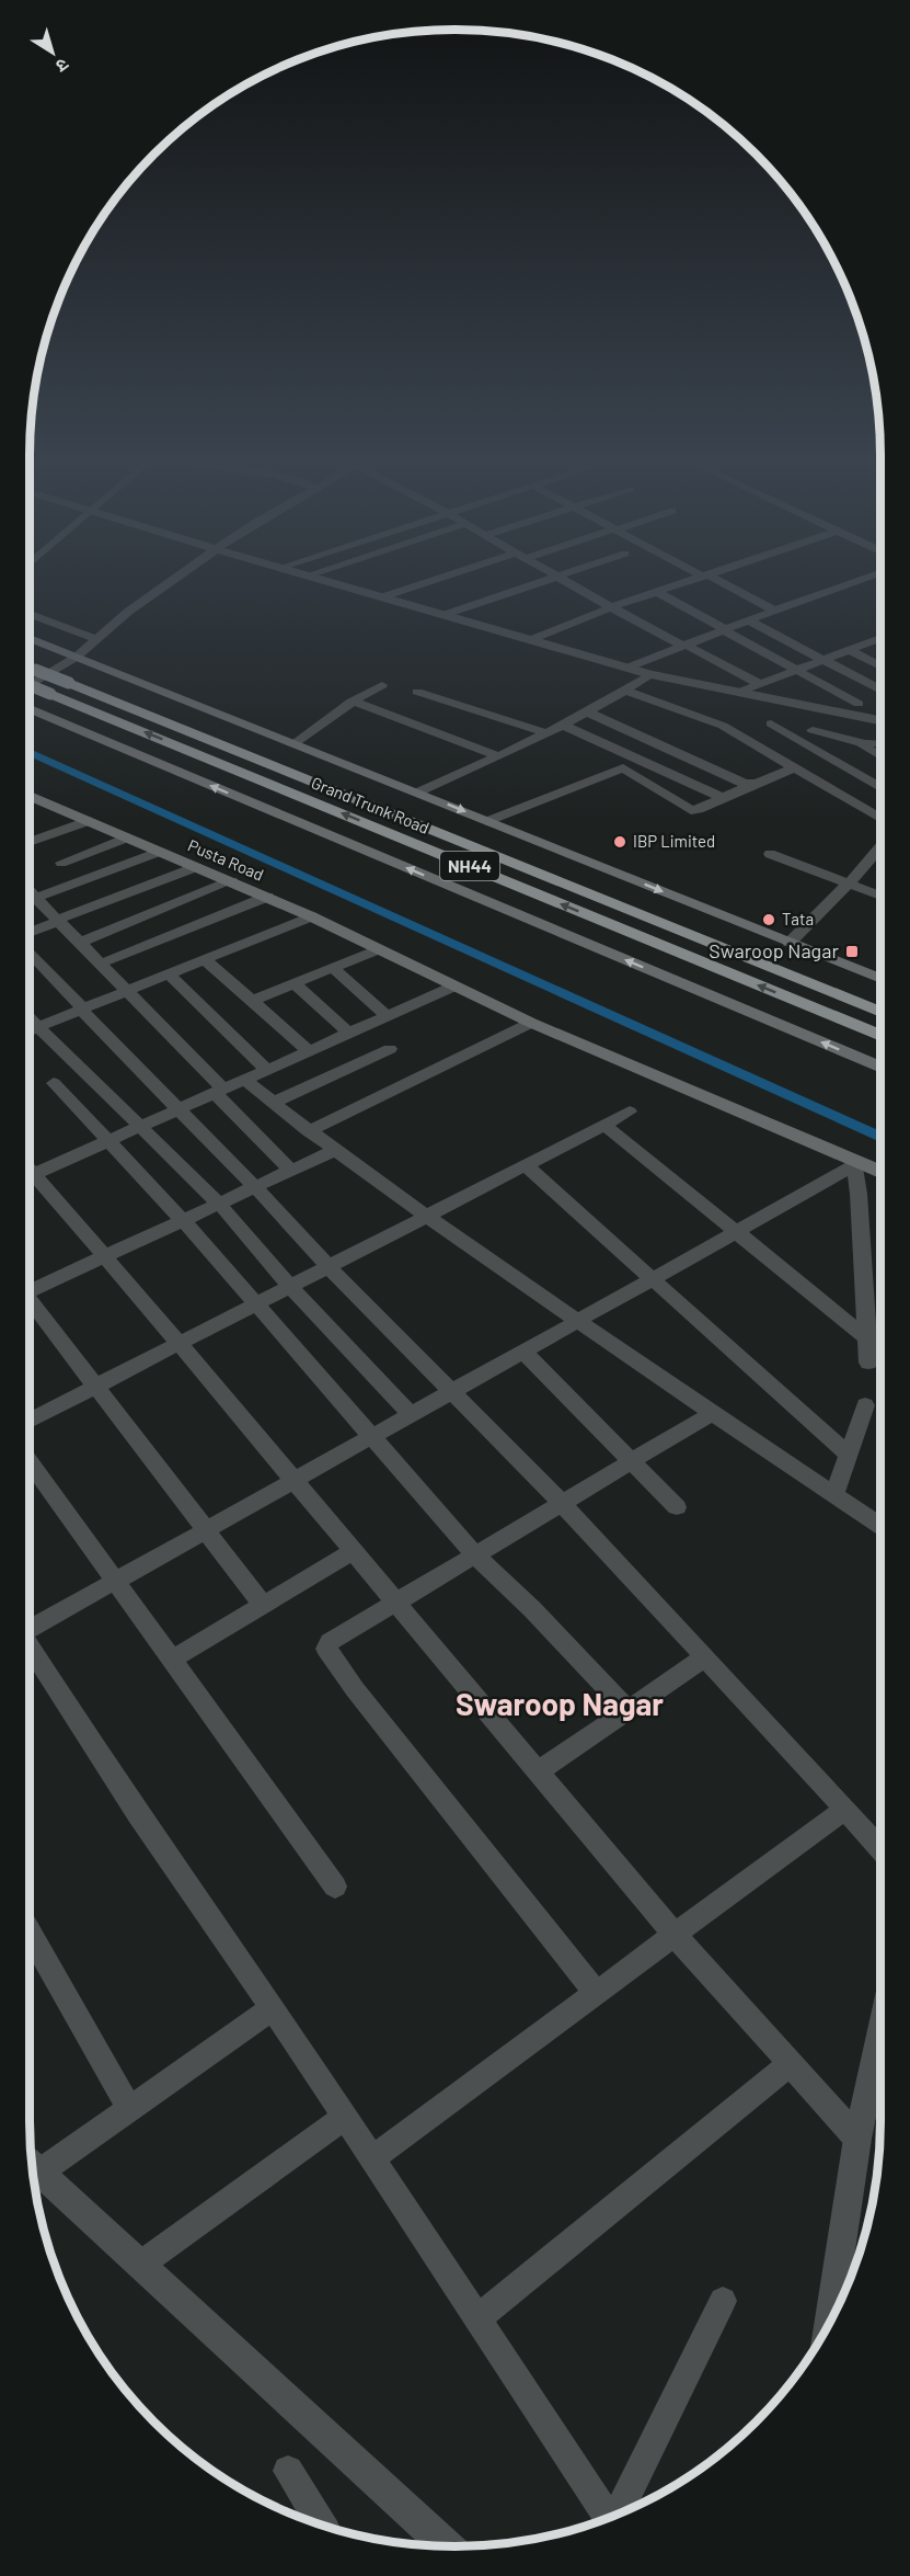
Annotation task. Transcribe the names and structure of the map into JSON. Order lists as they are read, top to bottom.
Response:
{
  "streets": {
    "highway": ["Grand Trunk Road", "NH44"],
    "main road": ["Pusta Road"]
  },
  "districts": ["Swaroop Nagar"],
  "places": {
    "other": ["IBP Limited", "Tata"],
    "transit": ["Swaroop Nagar"]
  },
  "north": "bottom right"
}
